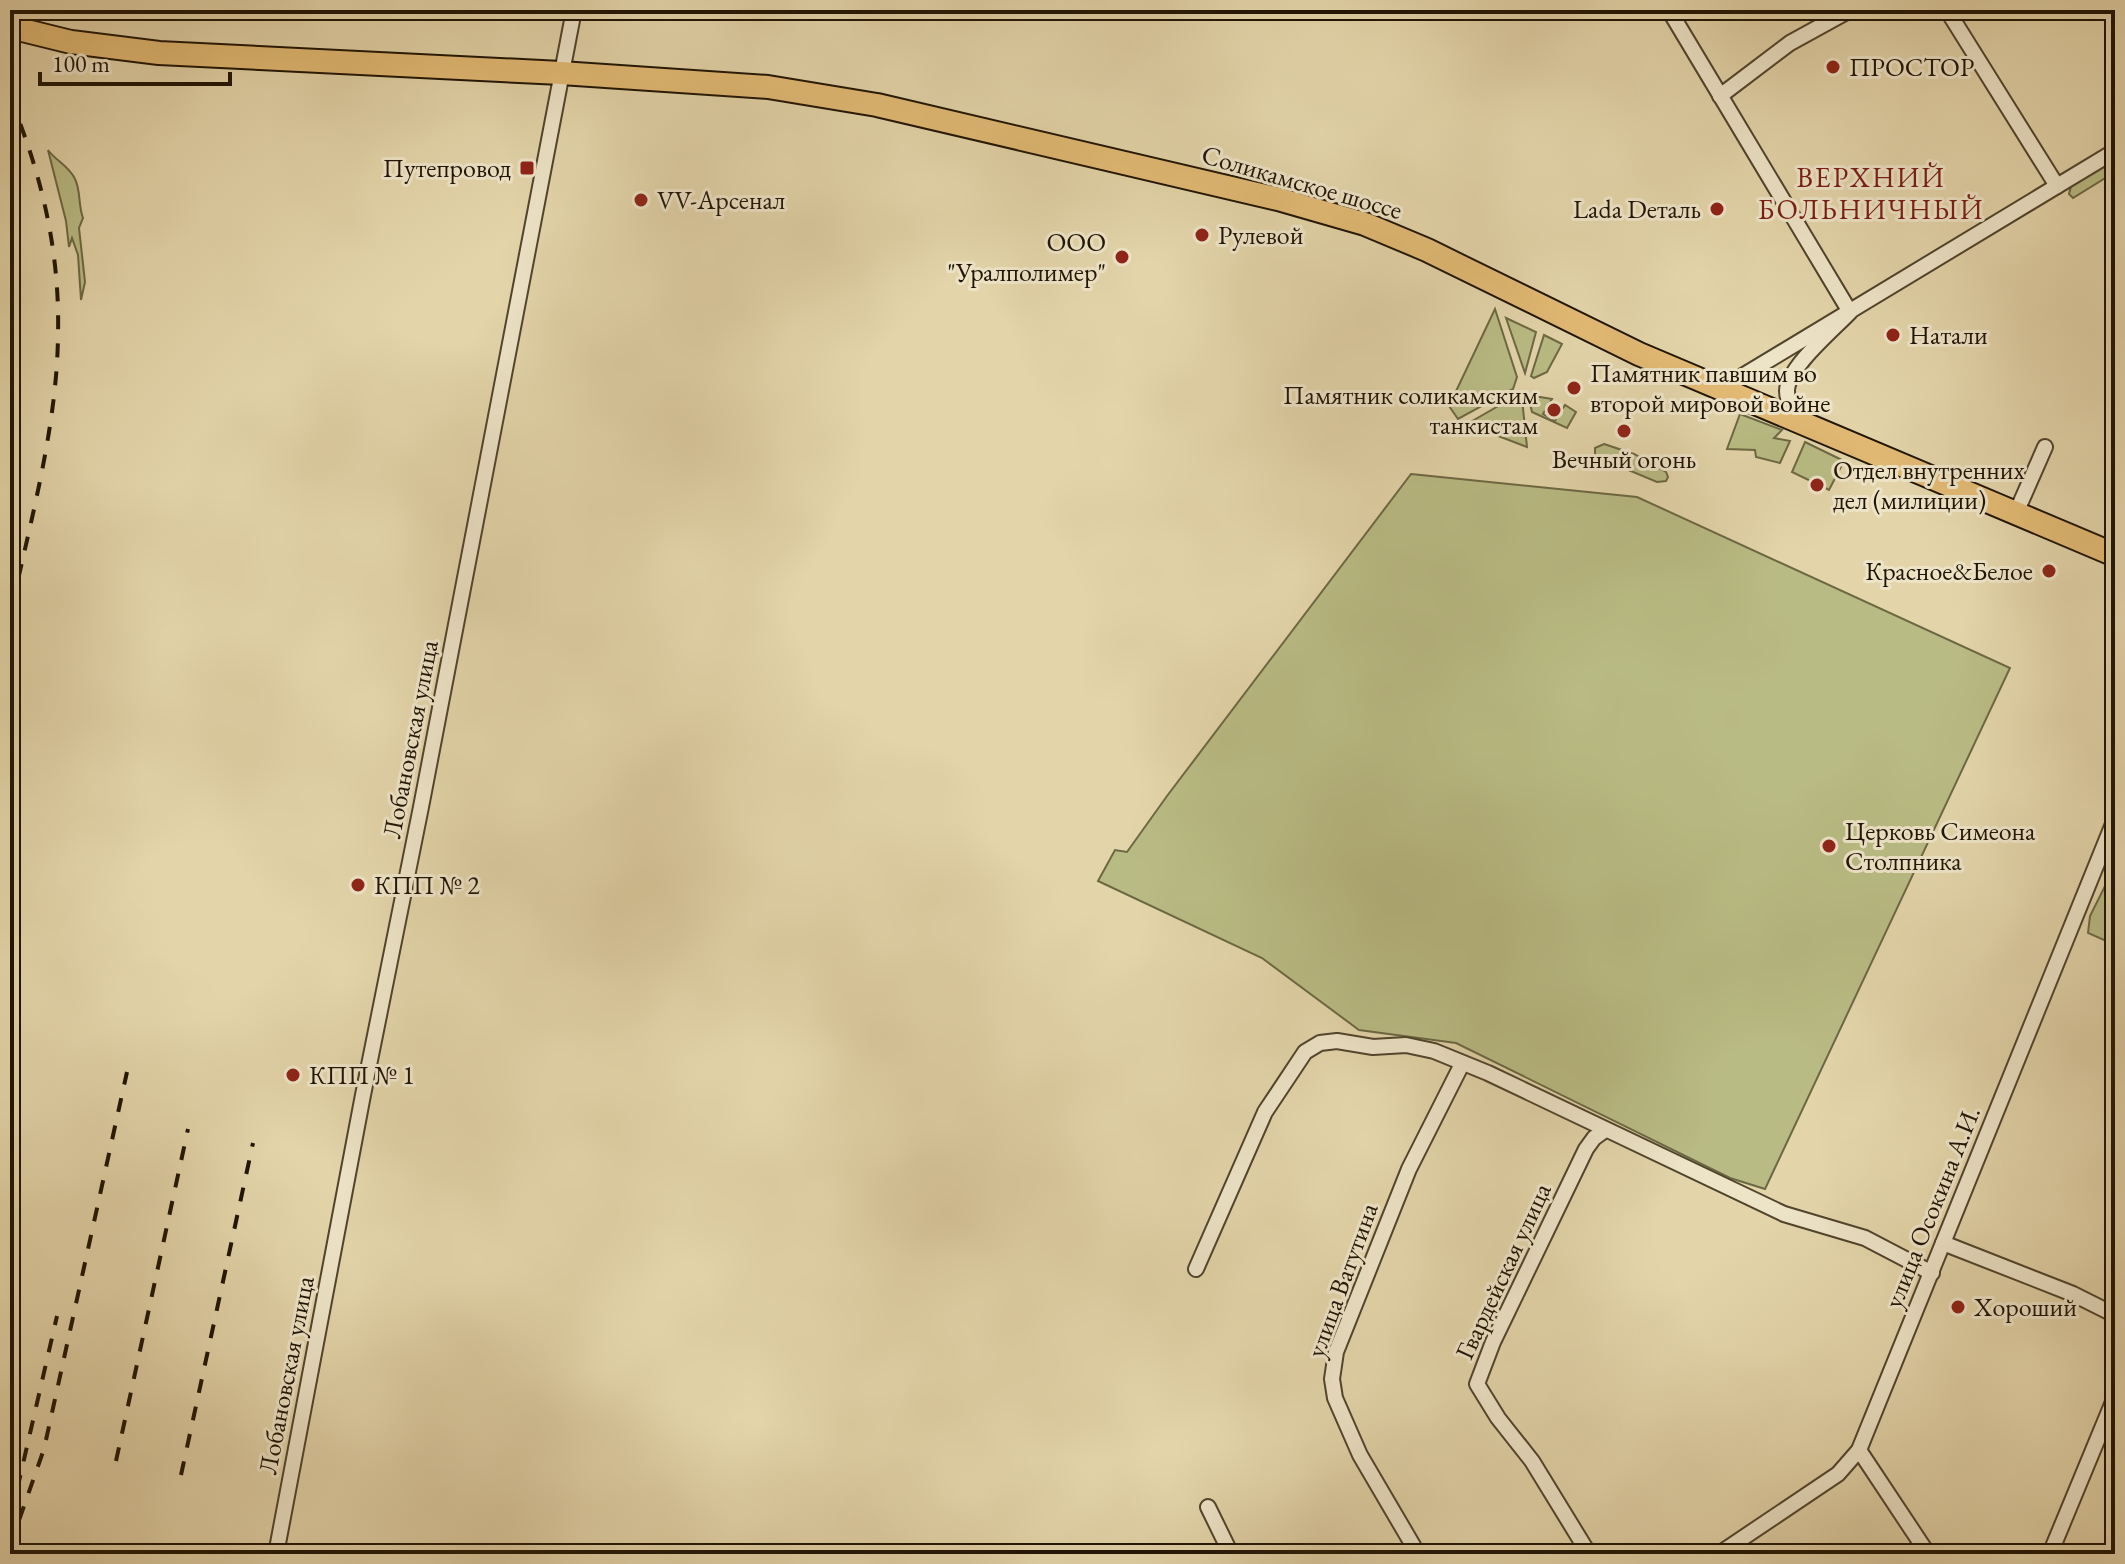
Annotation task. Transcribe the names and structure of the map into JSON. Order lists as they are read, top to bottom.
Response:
{
  "streets": {
    "highway": ["Соликамское шоссе"],
    "street": [
      "Лобановская улица",
      "улица Осокина А.И.",
      "Гвардейская улица",
      "улица Ватутина"
    ]
  },
  "crossings": [
    ["Соликамское шоссе", "Лобановская улица"]
  ],
  "districts": ["ВЕРХНИЙ БОЛЬНИЧНЫЙ"],
  "places": {
    "other": [
      "ПРОСТОР",
      "VV-Арсенал",
      "Lada Dеталь",
      "Рулевой",
      "OOO \"Уралполимер\"",
      "Натали",
      "Памятник павшим во второй мировой войне",
      "Памятник соликамским танкистам",
      "Вечный огонь",
      "Отдел внутренних дел (милиции)",
      "Красное&Белое",
      "Церковь Симеона Столпника",
      "КПП № 2",
      "КПП № 1",
      "Хороший"
    ],
    "transit": ["Путепровод"]
  },
  "scale_bar": "100 m"
}
